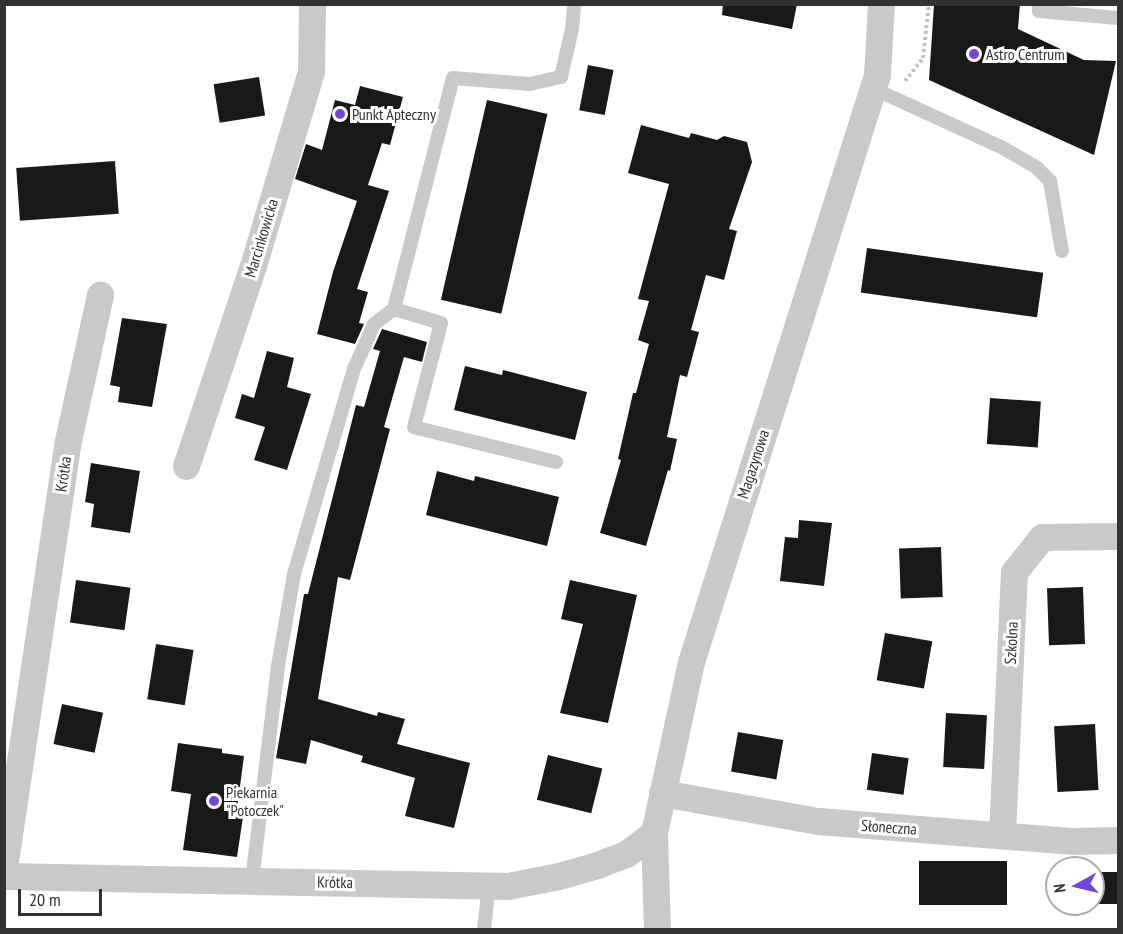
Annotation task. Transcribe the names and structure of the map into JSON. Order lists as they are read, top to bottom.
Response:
{
  "streets": {
    "street": [
      "Marcinkowicka",
      "Magazynowa",
      "Krótka",
      "Szkolna",
      "Słoneczna"
    ]
  },
  "crossings": [
    ["Magazynowa", "Krótka"],
    ["Magazynowa", "Słoneczna"],
    ["Szkolna", "Słoneczna"]
  ],
  "places": ["Astro Centrum", "Punkt Apteczny", "Piekarnia \"Potoczek\""],
  "scale_bar": "20 m",
  "north": "left"
}
